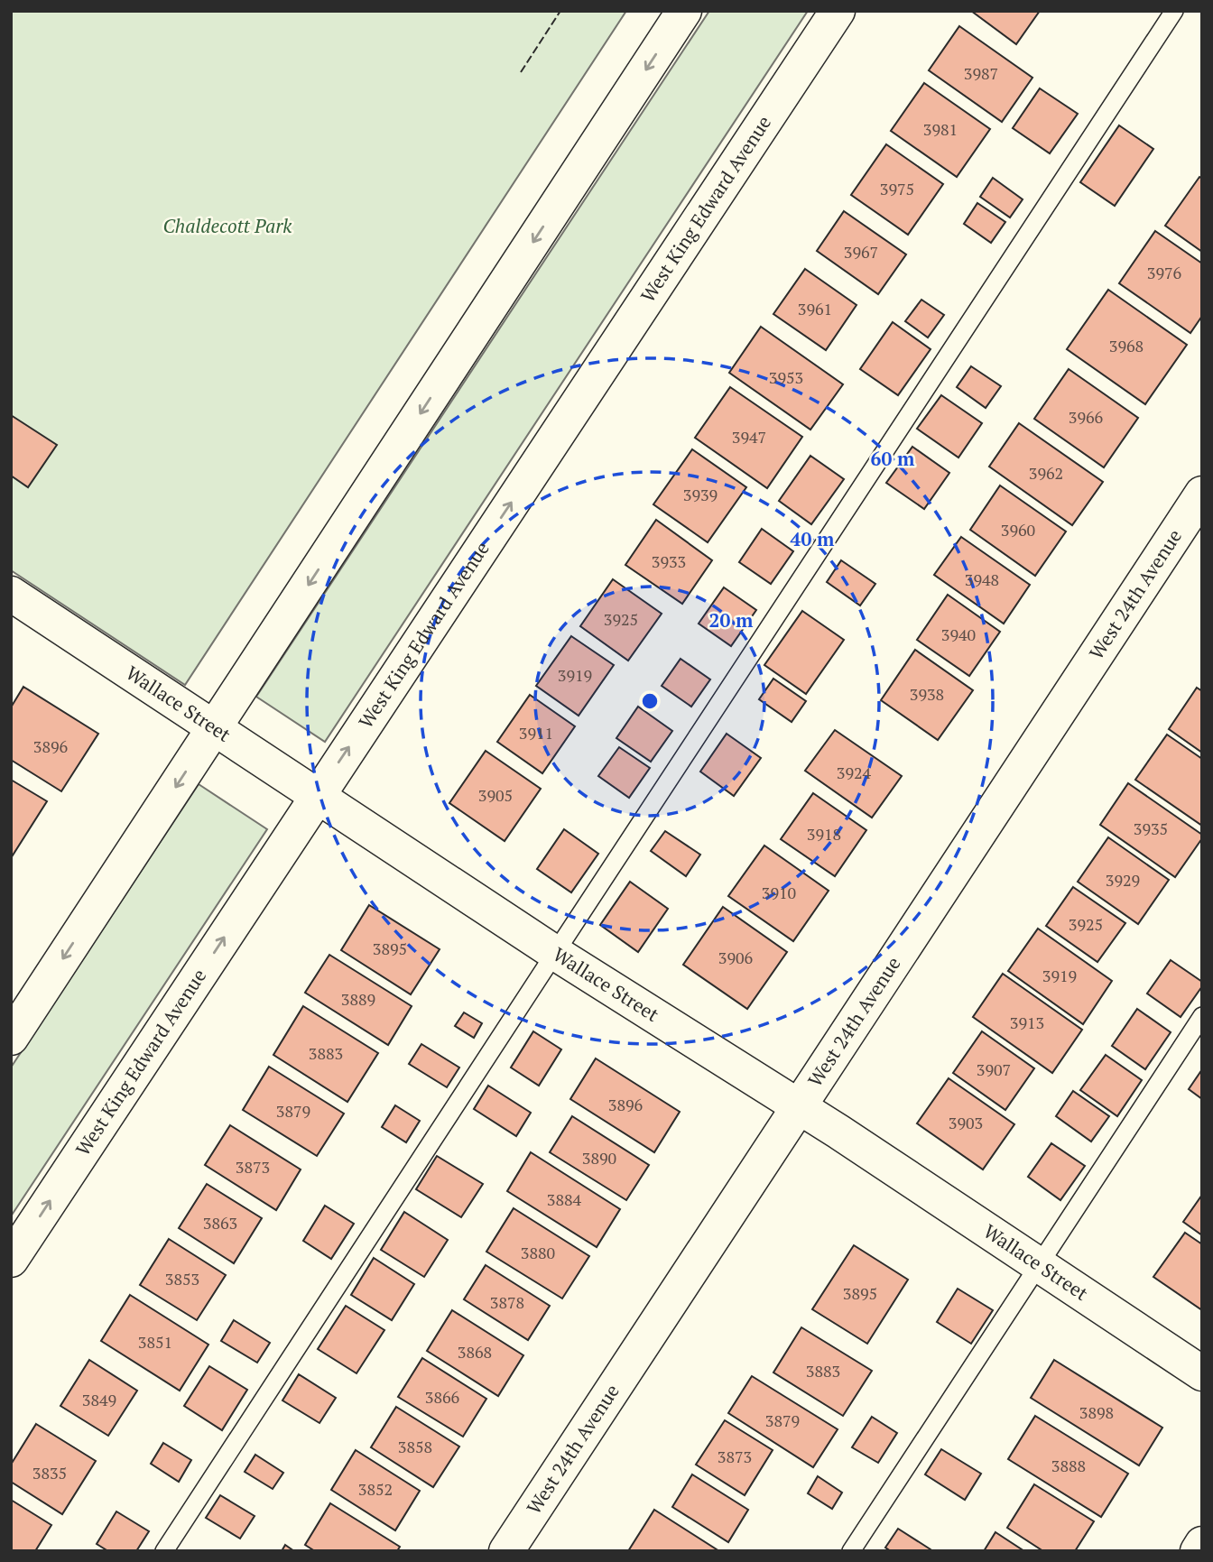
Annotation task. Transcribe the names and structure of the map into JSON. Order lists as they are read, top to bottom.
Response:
{
  "streets": {
    "street": ["West King Edward Avenue", "West 24th Avenue", "Wallace Street"]
  },
  "crossings": [
    ["West King Edward Avenue", "Wallace Street"],
    ["West 24th Avenue", "Wallace Street"]
  ],
  "parks": ["Chaldecott Park"],
  "house_numbers": [
    "3987",
    "3981",
    "3975",
    "3967",
    "3976",
    "3961",
    "3968",
    "3953",
    "3966",
    "3947",
    "3962",
    "3939",
    "3960",
    "3933",
    "3948",
    "3925",
    "3940",
    "3919",
    "3938",
    "3911",
    "3896",
    "3924",
    "3905",
    "3935",
    "3918",
    "3929",
    "3910",
    "3925",
    "3895",
    "3906",
    "3919",
    "3889",
    "3913",
    "3883",
    "3907",
    "3896",
    "3879",
    "3903",
    "3890",
    "3873",
    "3884",
    "3863",
    "3880",
    "3853",
    "3895",
    "3878",
    "3851",
    "3868",
    "3883",
    "3866",
    "3849",
    "3898",
    "3879",
    "3858",
    "3873",
    "3888",
    "3835",
    "3852"
  ],
  "rings": ["60 m", "40 m", "20 m"]
}
